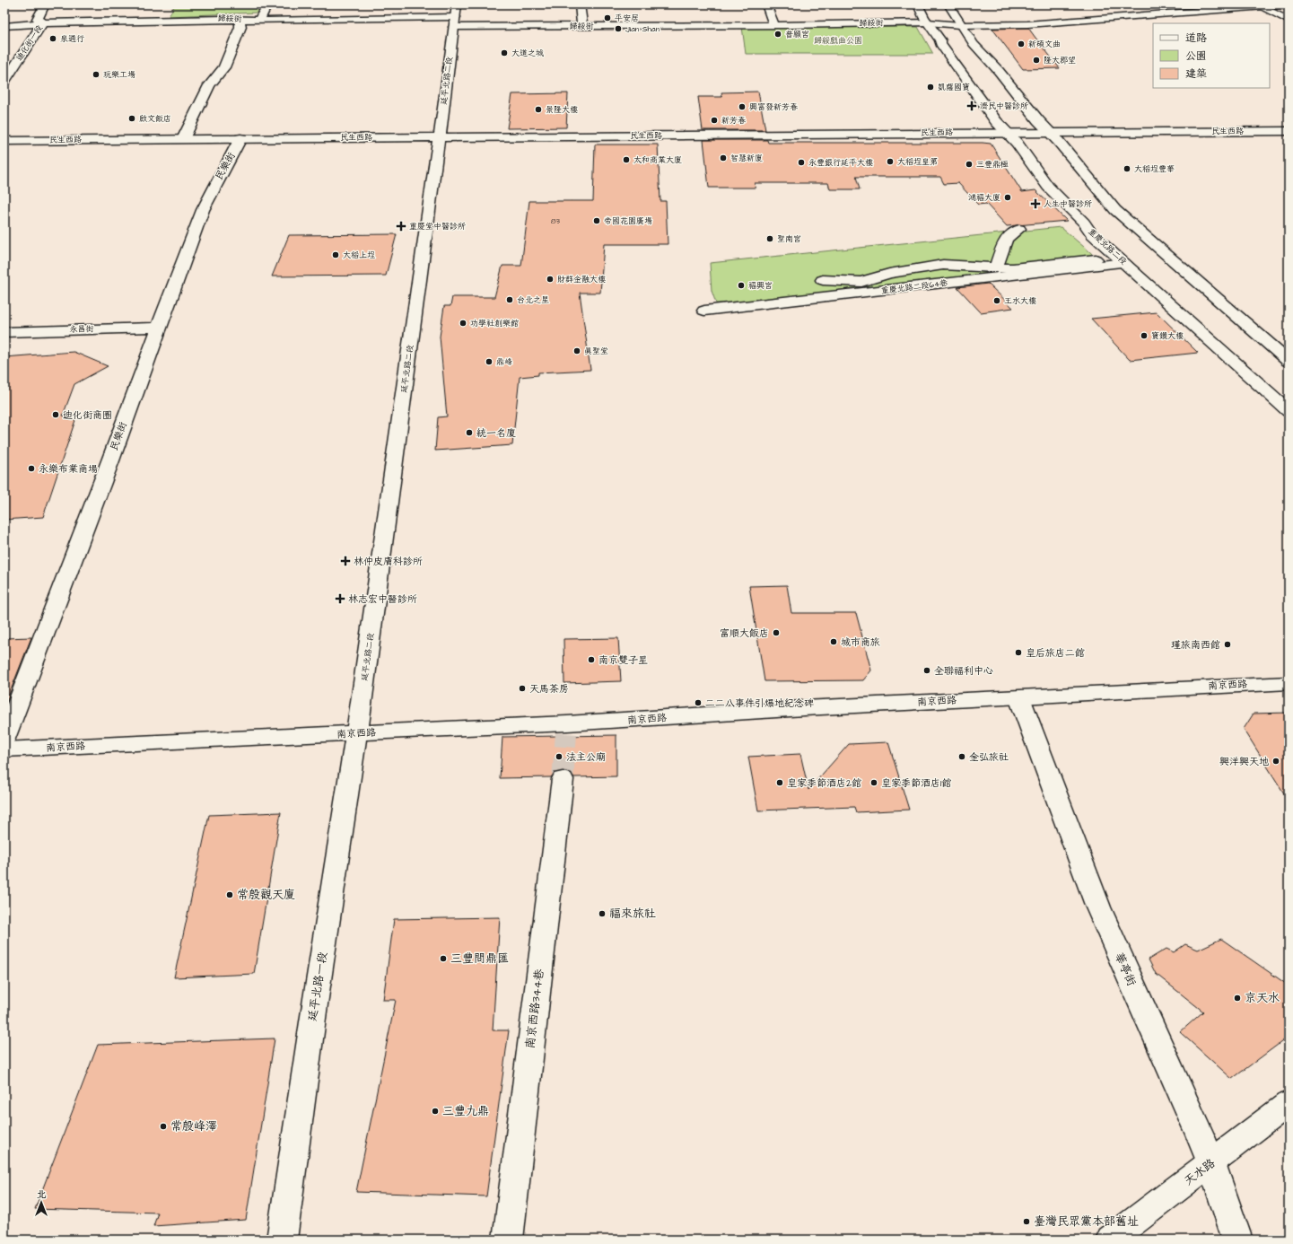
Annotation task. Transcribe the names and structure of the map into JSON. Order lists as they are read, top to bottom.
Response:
{
  "streets": {
    "street": [
      "歸綏街",
      "迪化街一段",
      "延平北路二段",
      "民生西路",
      "民樂街",
      "重慶北路二段",
      "重慶北路二段64巷",
      "永昌街",
      "南京西路",
      "華亭街",
      "延平北路一段",
      "南京西路344巷",
      "天水路"
    ]
  },
  "crossings": [
    ["歸綏街", "迪化街一段"],
    ["歸綏街", "延平北路二段"],
    ["歸綏街", "重慶北路二段"],
    ["延平北路二段", "民生西路"],
    ["延平北路二段", "南京西路"],
    ["延平北路二段", "延平北路一段"],
    ["民生西路", "民樂街"],
    ["民生西路", "重慶北路二段"],
    ["民樂街", "永昌街"],
    ["重慶北路二段", "重慶北路二段64巷"],
    ["南京西路", "華亭街"],
    ["南京西路", "延平北路一段"],
    ["華亭街", "天水路"]
  ],
  "parks": ["歸綏戲曲公園"],
  "places": {
    "other": [
      "平安居",
      "Jian Shan",
      "普願宮",
      "泉通行",
      "新碩文曲",
      "大道之城",
      "隆大郡望",
      "玩樂工場",
      "凱薩國寶",
      "興富發新芳春",
      "景隆大樓",
      "啟文飯店",
      "新芳春",
      "智慧新廈",
      "太和商業大廈",
      "大稻埕皇第",
      "永豐銀行延平大樓",
      "三豐鼎極",
      "大稻埕豐華",
      "鴻福大廈",
      "帝國花園廣場",
      "聖南宮",
      "大稻上埕",
      "財群金融大樓",
      "福興宮",
      "台北之星",
      "王水大樓",
      "功學社創樂館",
      "寶鑽大樓",
      "真聖堂",
      "鼎峰",
      "迪化街商圈",
      "統一名廈",
      "永樂布業商場",
      "富順大飯店",
      "城市商旅",
      "瑾旅南西館",
      "皇后旅店二館",
      "南京雙子星",
      "全聯福利中心",
      "天馬茶房",
      "二二八事件引爆地紀念碑",
      "法主公廟",
      "金弘旅社",
      "興洋興天地",
      "皇家季節酒店2館",
      "皇家季節酒店1館",
      "常殷觀天廈",
      "福來旅社",
      "三豐問鼎匯",
      "京天水",
      "三豐九鼎",
      "常殷峰澤",
      "臺灣民眾黨本部舊址"
    ],
    "health": [
      "濟民中醫診所",
      "人生中醫診所",
      "重慶堂中醫診所",
      "林仲皮膚科診所",
      "林志宏中醫診所"
    ]
  },
  "house_numbers": ["83"],
  "legend": ["道路", "公園", "建築"],
  "north": "top"
}
